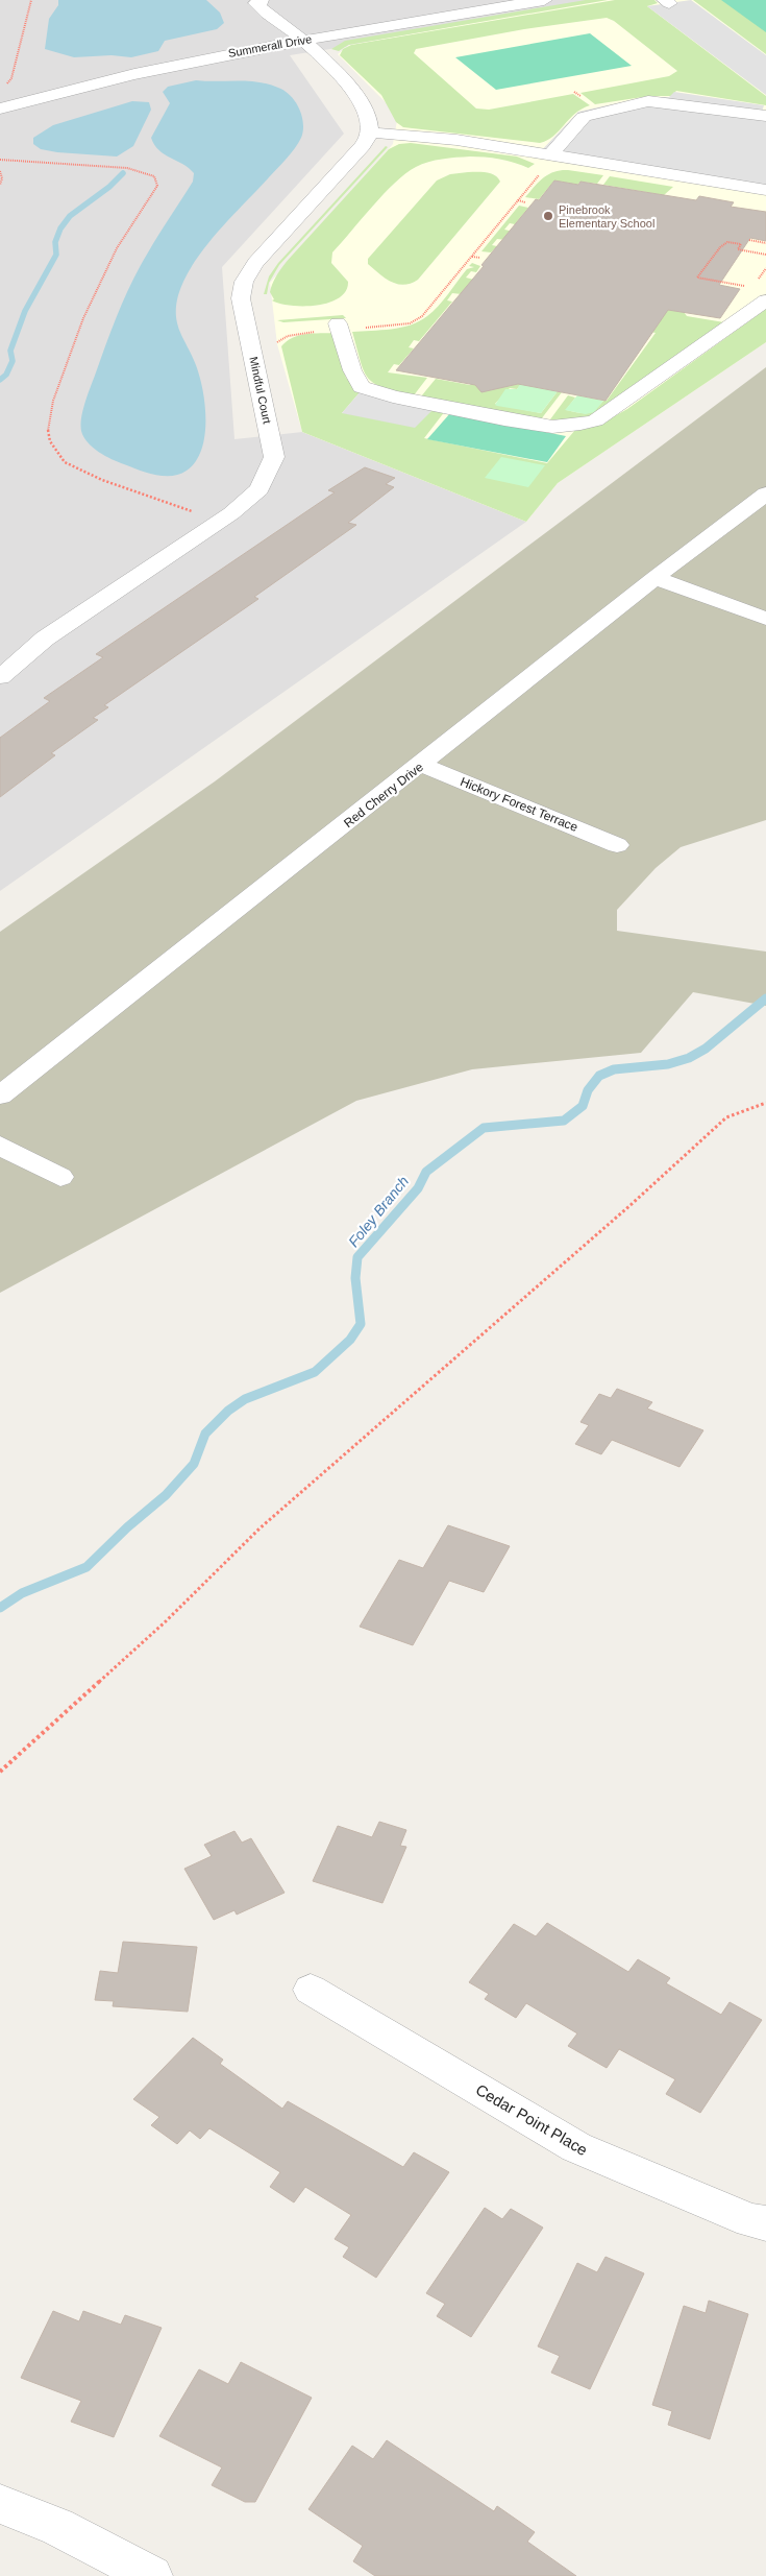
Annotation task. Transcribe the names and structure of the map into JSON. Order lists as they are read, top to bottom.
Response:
{
  "streets": {
    "street": [
      "Summerall Drive",
      "Mindful Court",
      "Red Cherry Drive",
      "Hickory Forest Terrace",
      "Cedar Point Place"
    ]
  },
  "crossings": [
    ["Red Cherry Drive", "Hickory Forest Terrace"]
  ],
  "water": ["Foley Branch"],
  "places": ["Pinebrook Elementary School"]
}
